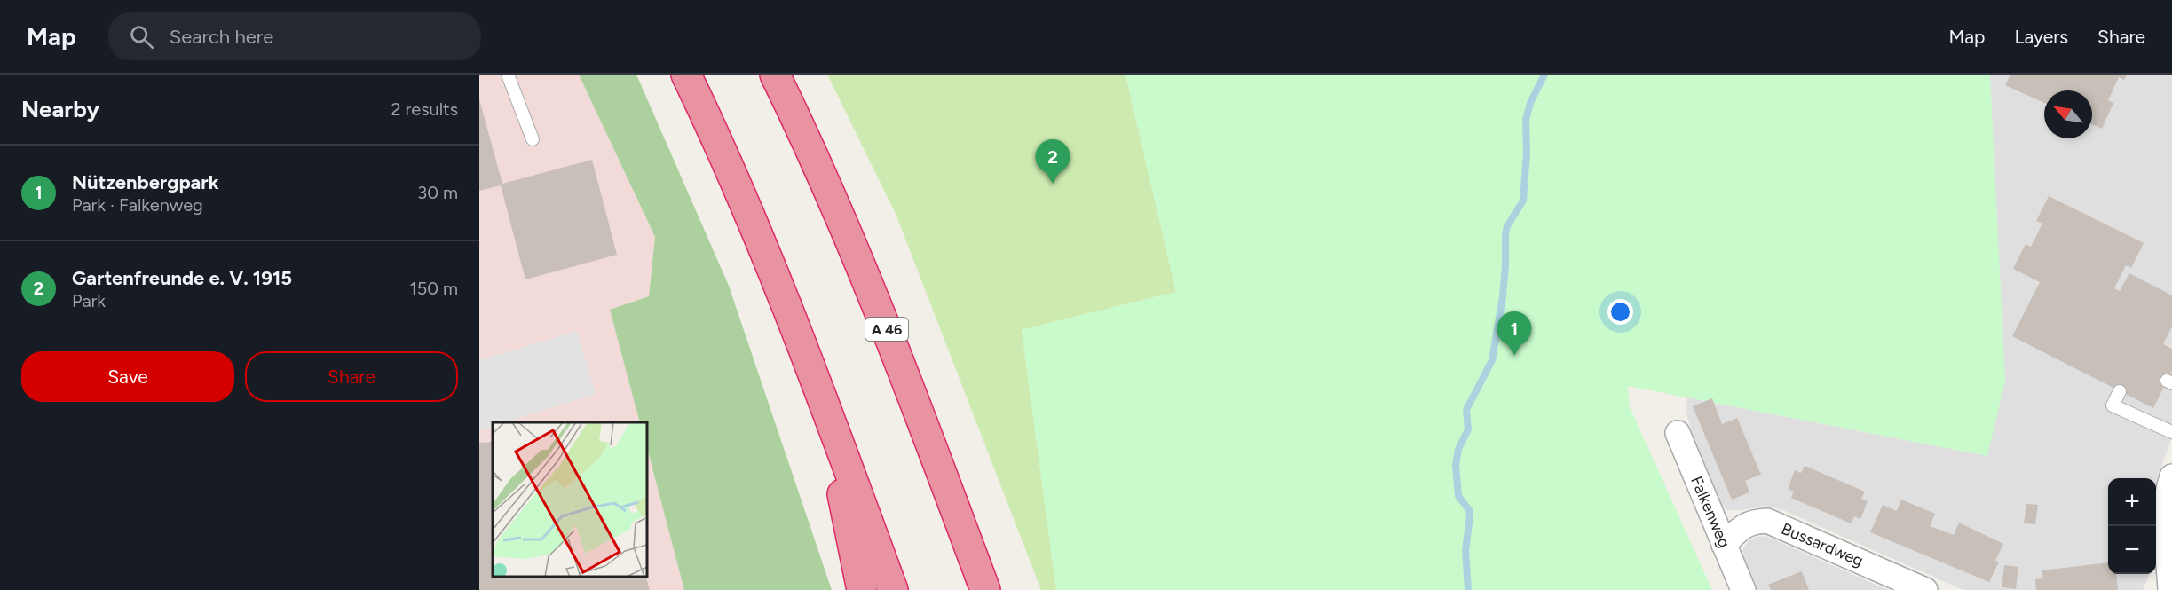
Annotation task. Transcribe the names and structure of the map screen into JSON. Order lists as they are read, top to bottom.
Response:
{
  "streets": {
    "highway": ["A 46"],
    "street": ["Falkenweg", "Bussardweg"]
  },
  "crossings": [
    ["Falkenweg", "Bussardweg"]
  ],
  "north": "top left",
  "page": {
    "header": "Map",
    "search": "Search here",
    "nav": ["Map", "Layers", "Share"],
    "heading": ["Nearby", "2 results"],
    "pins": ["2", "1"],
    "list": [
      {
        "mark": "1",
        "name": "Nützenbergpark",
        "note": "Park · Falkenweg",
        "value": "30 m"
      },
      {
        "mark": "2",
        "name": "Gartenfreunde e. V. 1915",
        "note": "Park",
        "value": "150 m"
      }
    ],
    "buttons": ["Save", "Share"],
    "map_buttons": ["+", "−"]
  }
}
